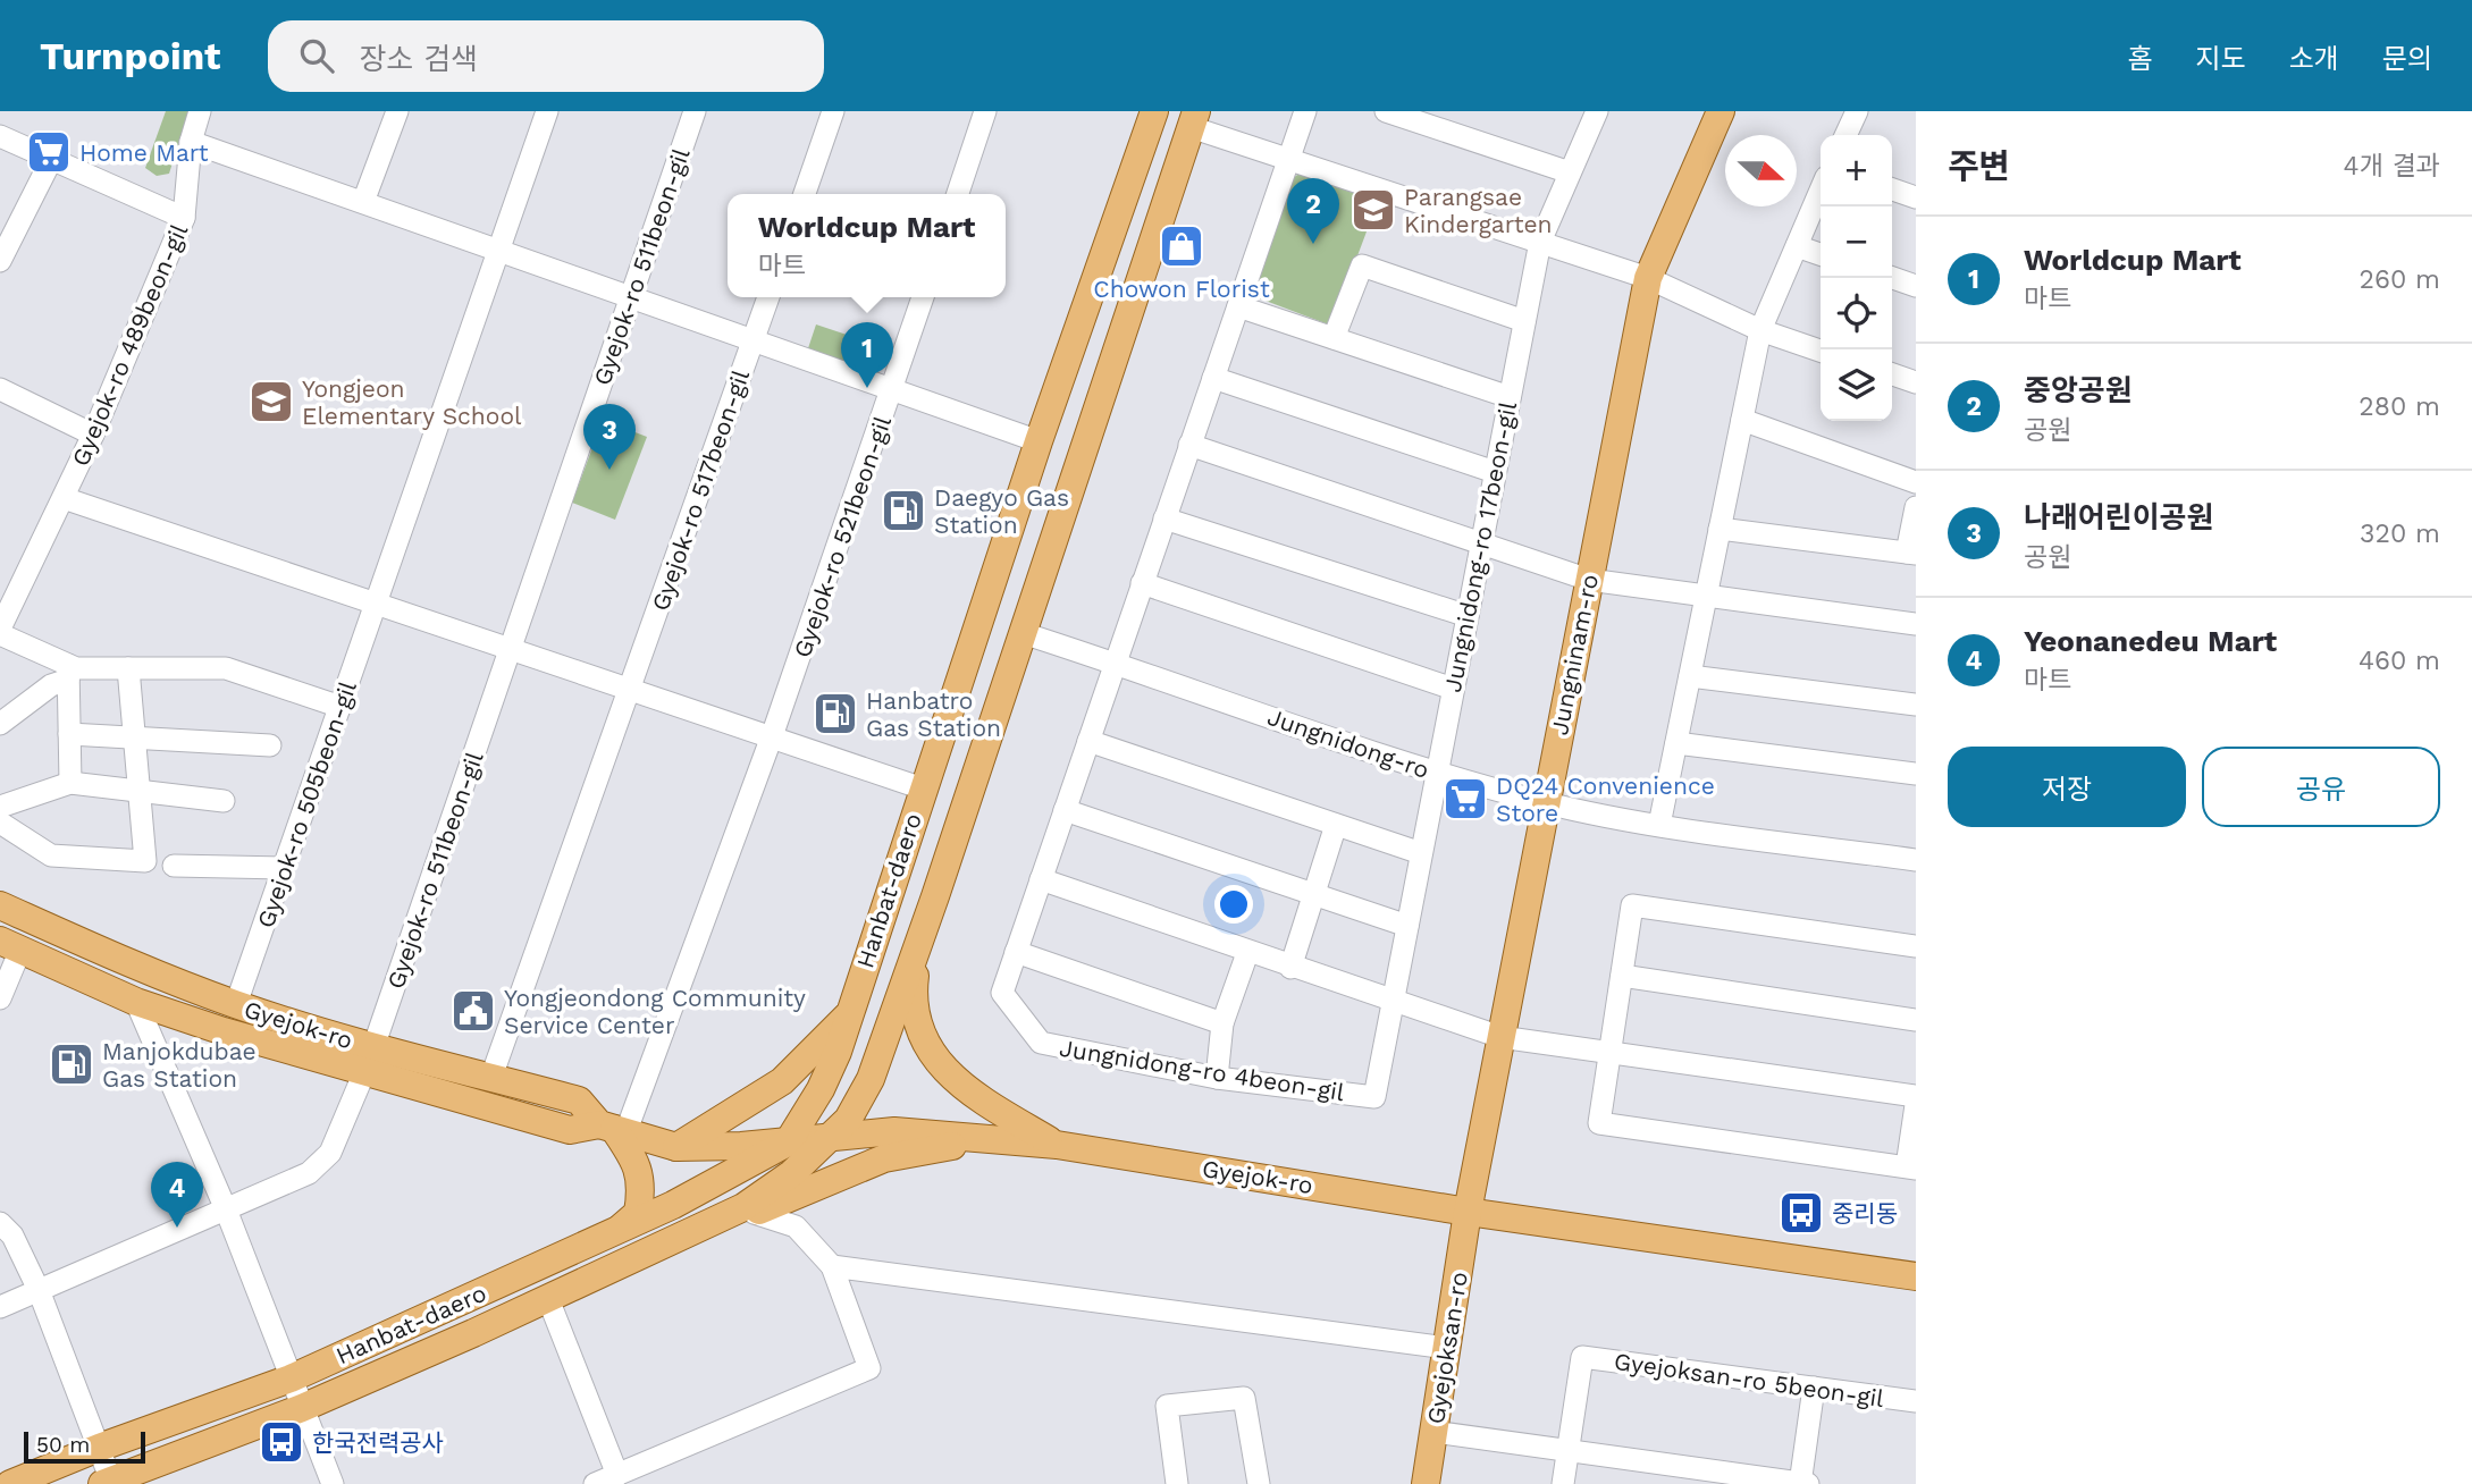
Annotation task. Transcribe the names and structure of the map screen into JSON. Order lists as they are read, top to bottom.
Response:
{
  "streets": {
    "main road": [
      "Jungninam-ro",
      "Hanbat-daero",
      "Gyejok-ro",
      "Gyejoksan-ro"
    ],
    "street": [
      "Gyejok-ro 511beon-gil",
      "Gyejok-ro 489beon-gil",
      "Gyejok-ro 517beon-gil",
      "Gyejok-ro 521beon-gil",
      "Jungnidong-ro 17beon-gil",
      "Jungnidong-ro",
      "Gyejok-ro 505beon-gil",
      "Jungnidong-ro 4beon-gil",
      "Gyejoksan-ro 5beon-gil"
    ]
  },
  "crossings": [
    ["Gyejok-ro 511beon-gil", "Gyejok-ro"],
    ["Gyejok-ro 489beon-gil", "Gyejok-ro 505beon-gil"],
    ["Gyejok-ro 517beon-gil", "Gyejok-ro"],
    ["Gyejok-ro 521beon-gil", "Gyejok-ro"],
    ["Jungnidong-ro 17beon-gil", "Jungnidong-ro"],
    ["Jungnidong-ro 17beon-gil", "Jungnidong-ro 4beon-gil"],
    ["Jungninam-ro", "Jungnidong-ro"],
    ["Jungninam-ro", "Gyejok-ro"],
    ["Jungninam-ro", "Gyejoksan-ro"],
    ["Jungnidong-ro", "Hanbat-daero"],
    ["Jungnidong-ro", "Jungnidong-ro 4beon-gil"],
    ["Gyejok-ro 505beon-gil", "Gyejok-ro"],
    ["Hanbat-daero", "Gyejok-ro"],
    ["Gyejok-ro", "Gyejoksan-ro"]
  ],
  "places": {
    "supermarket": ["Home Mart", "DQ24 Convenience Store"],
    "school or university": ["Parangsae Kindergarten", "Yongjeon Elementary School"],
    "shop": ["Chowon Florist"],
    "fuel station": ["Daegyo Gas Station", "Hanbatro Gas Station", "Manjokdubae Gas Station"],
    "public building": ["Yongjeondong Community Service Center"],
    "bus stop": ["중리동", "한국전력공사"]
  },
  "scale_bar": "50 m",
  "north": "right",
  "page": {
    "header": "Turnpoint",
    "search": "장소 검색",
    "nav": [
      "홈",
      "지도",
      "소개",
      "문의"
    ],
    "heading": ["주변", "4개 결과"],
    "map_buttons": ["+", "−"],
    "pins": [
      "2",
      "1",
      "3",
      "4"
    ],
    "popup": ["Worldcup Mart", "마트"],
    "list": [
      {
        "mark": "1",
        "name": "Worldcup Mart",
        "note": "마트",
        "value": "260 m"
      },
      {
        "mark": "2",
        "name": "중앙공원",
        "note": "공원",
        "value": "280 m"
      },
      {
        "mark": "3",
        "name": "나래어린이공원",
        "note": "공원",
        "value": "320 m"
      },
      {
        "mark": "4",
        "name": "Yeonanedeu Mart",
        "note": "마트",
        "value": "460 m"
      }
    ],
    "buttons": ["저장", "공유"],
    "scale": "50 m"
  }
}
